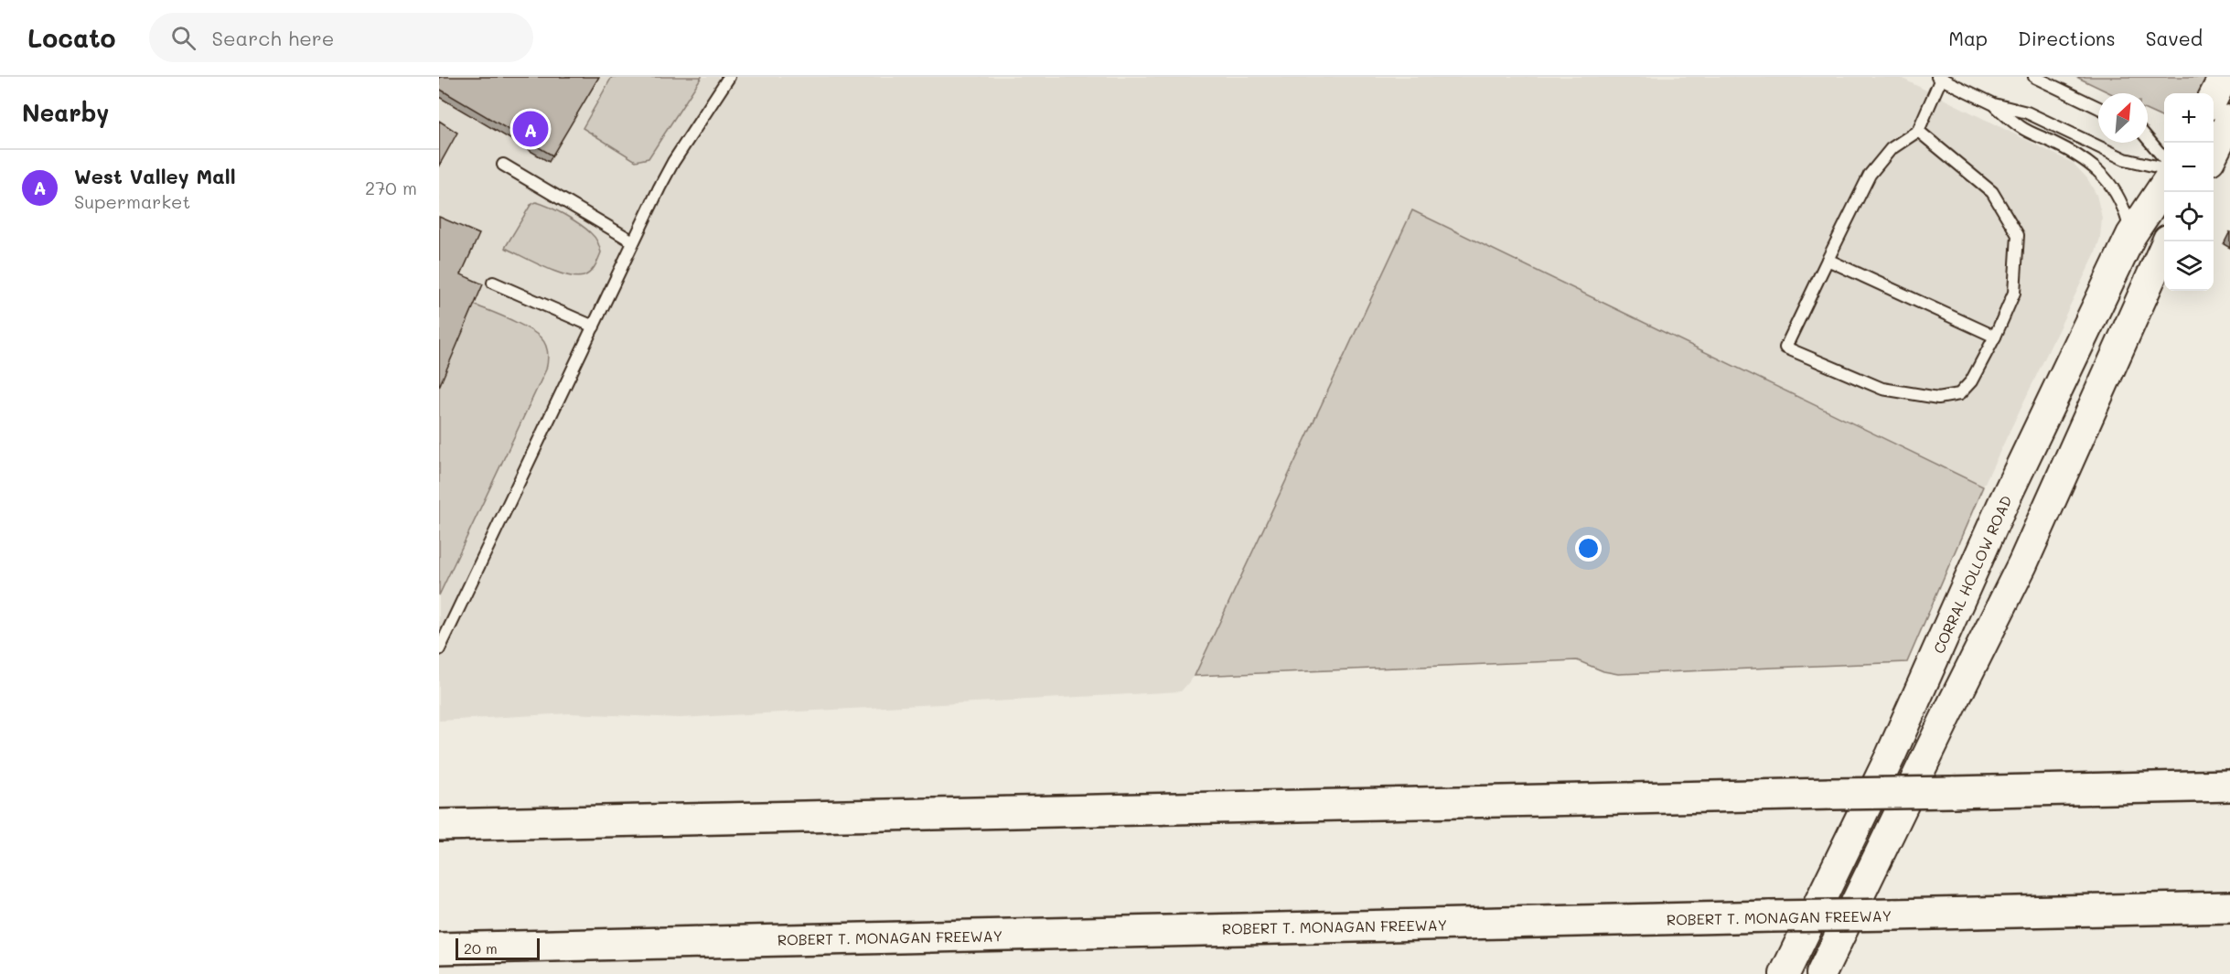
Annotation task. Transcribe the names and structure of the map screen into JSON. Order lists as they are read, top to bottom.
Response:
{
  "streets": {
    "highway": ["ROBERT T. MONAGAN FREEWAY"],
    "street": ["CORRAL HOLLOW ROAD"]
  },
  "scale_bar": "20 m",
  "north": "top right",
  "page": {
    "header": "Locato",
    "search": "Search here",
    "nav": ["Map", "Directions", "Saved"],
    "heading": "Nearby",
    "map_buttons": ["+", "−"],
    "pins": "A",
    "list": [
      {
        "mark": "A",
        "name": "West Valley Mall",
        "note": "Supermarket",
        "value": "270 m"
      }
    ],
    "scale": "20 m"
  }
}
